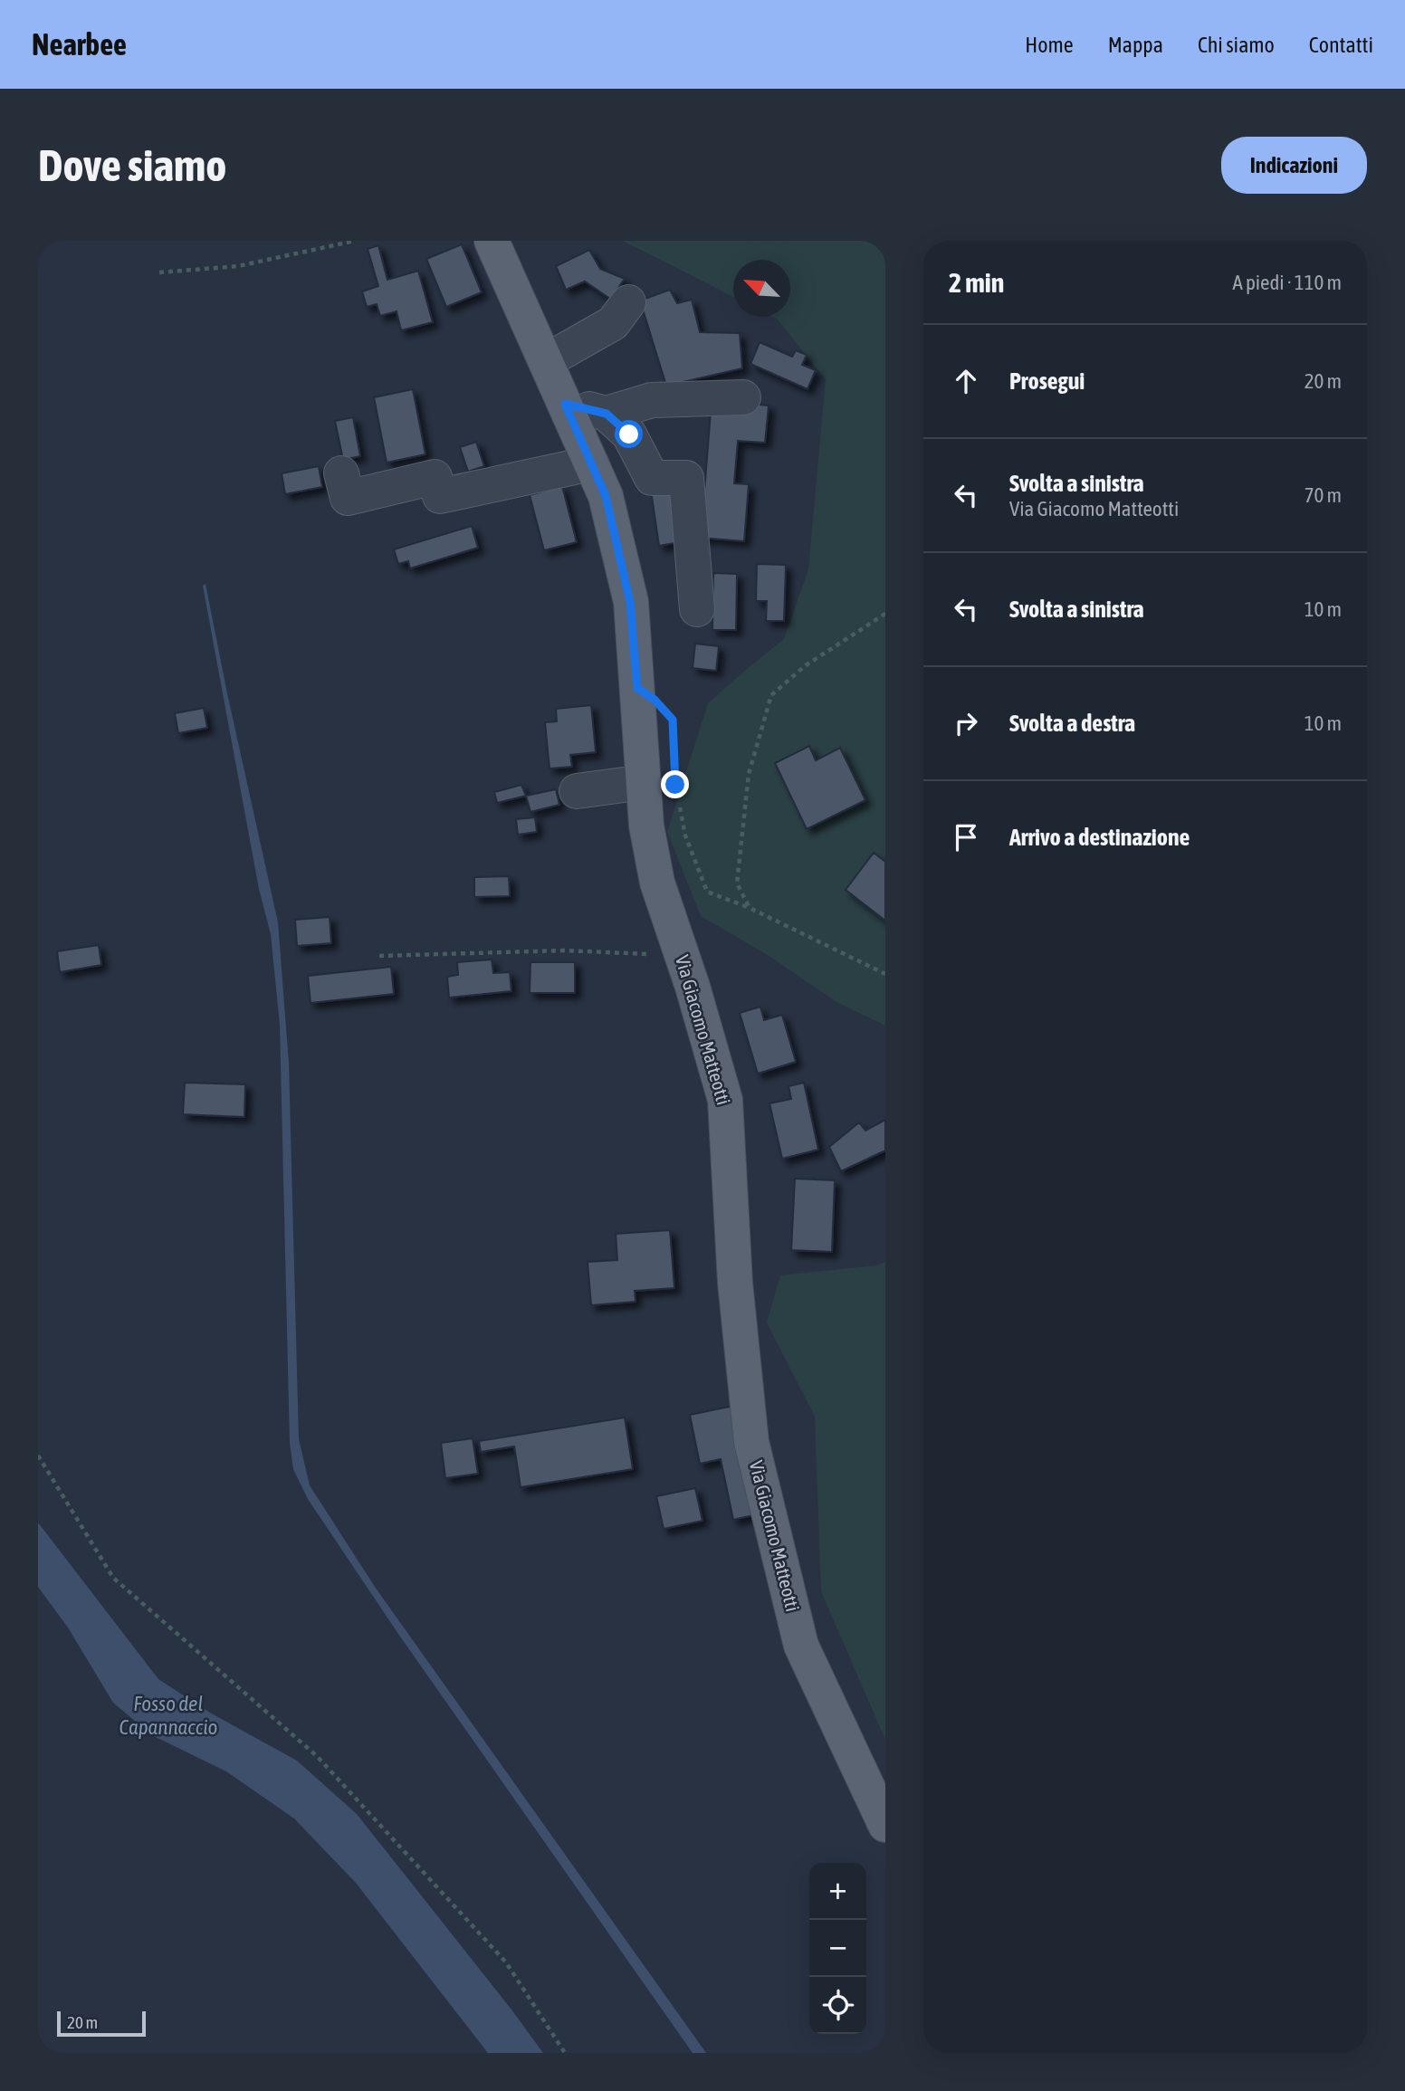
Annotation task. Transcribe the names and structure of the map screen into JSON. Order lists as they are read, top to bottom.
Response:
{
  "streets": {
    "main road": ["Via Giacomo Matteotti"]
  },
  "water": ["Fosso del Capannaccio"],
  "scale_bar": "20 m",
  "north": "top left",
  "page": {
    "header": "Nearbee",
    "nav": [
      "Home",
      "Mappa",
      "Chi siamo",
      "Contatti"
    ],
    "buttons": "Indicazioni",
    "title": "Dove siamo",
    "heading": ["2 min", "A piedi · 110 m"],
    "list": [
      ["Prosegui", "20 m"],
      ["Svolta a sinistra", "Via Giacomo Matteotti", "70 m"],
      ["Svolta a sinistra", "10 m"],
      ["Svolta a destra", "10 m"],
      "Arrivo a destinazione"
    ],
    "map_buttons": ["+", "−"],
    "scale": "20 m"
  }
}
